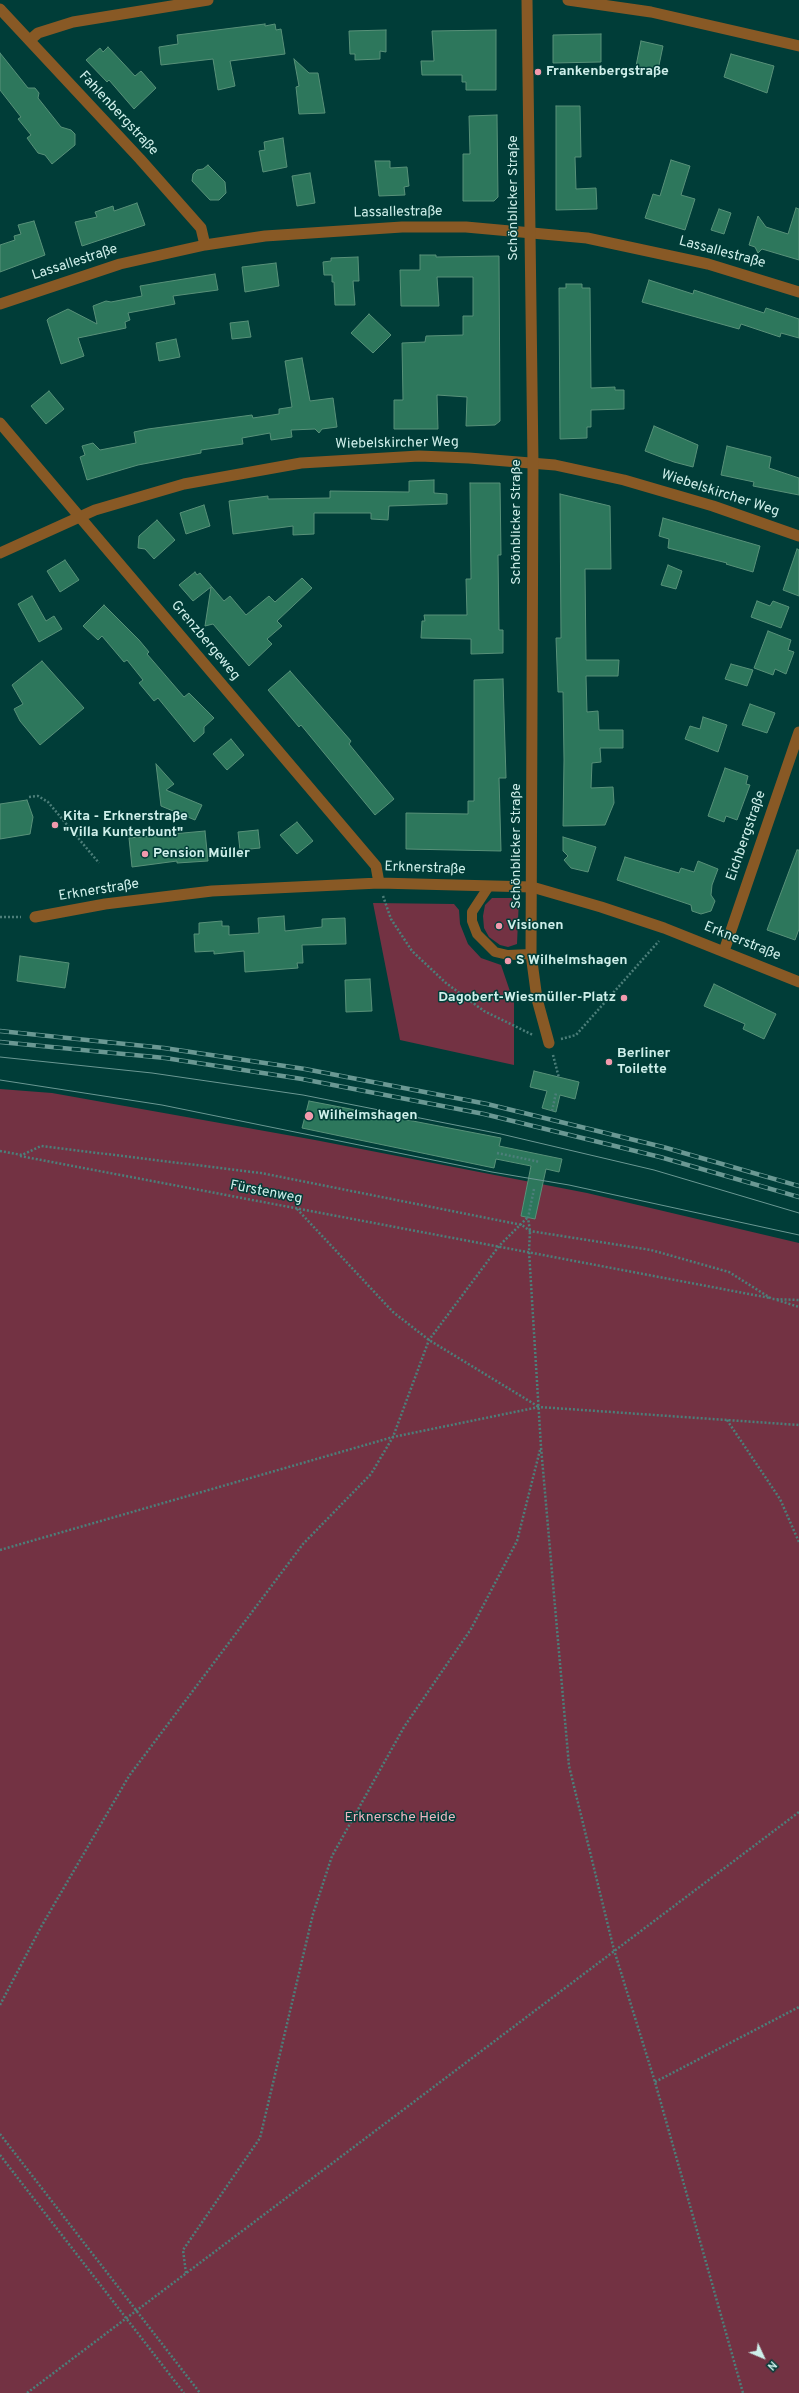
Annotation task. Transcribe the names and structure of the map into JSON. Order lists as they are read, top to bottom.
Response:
{
  "streets": {
    "street": [
      "Fahlenbergstraße",
      "Schönblicker Straße",
      "Lassallestraße",
      "Wiebelskircher Weg",
      "Grenzbergeweg",
      "Eichbergstraße",
      "Erknerstraße"
    ],
    "path": ["Fürstenweg"]
  },
  "crossings": [
    ["Fahlenbergstraße", "Lassallestraße"],
    ["Schönblicker Straße", "Lassallestraße"],
    ["Schönblicker Straße", "Wiebelskircher Weg"],
    ["Schönblicker Straße", "Erknerstraße"],
    ["Wiebelskircher Weg", "Grenzbergeweg"],
    ["Grenzbergeweg", "Erknerstraße"],
    ["Eichbergstraße", "Erknerstraße"]
  ],
  "parks": ["Erknersche Heide"],
  "places": [
    "Frankenbergstraße",
    "Kita - Erknerstraße \"Villa Kunterbunt\"",
    "Pension Müller",
    "Visionen",
    "S Wilhelmshagen",
    "Dagobert-Wiesmüller-Platz",
    "Berliner Toilette",
    "Wilhelmshagen"
  ],
  "north": "bottom right"
}
